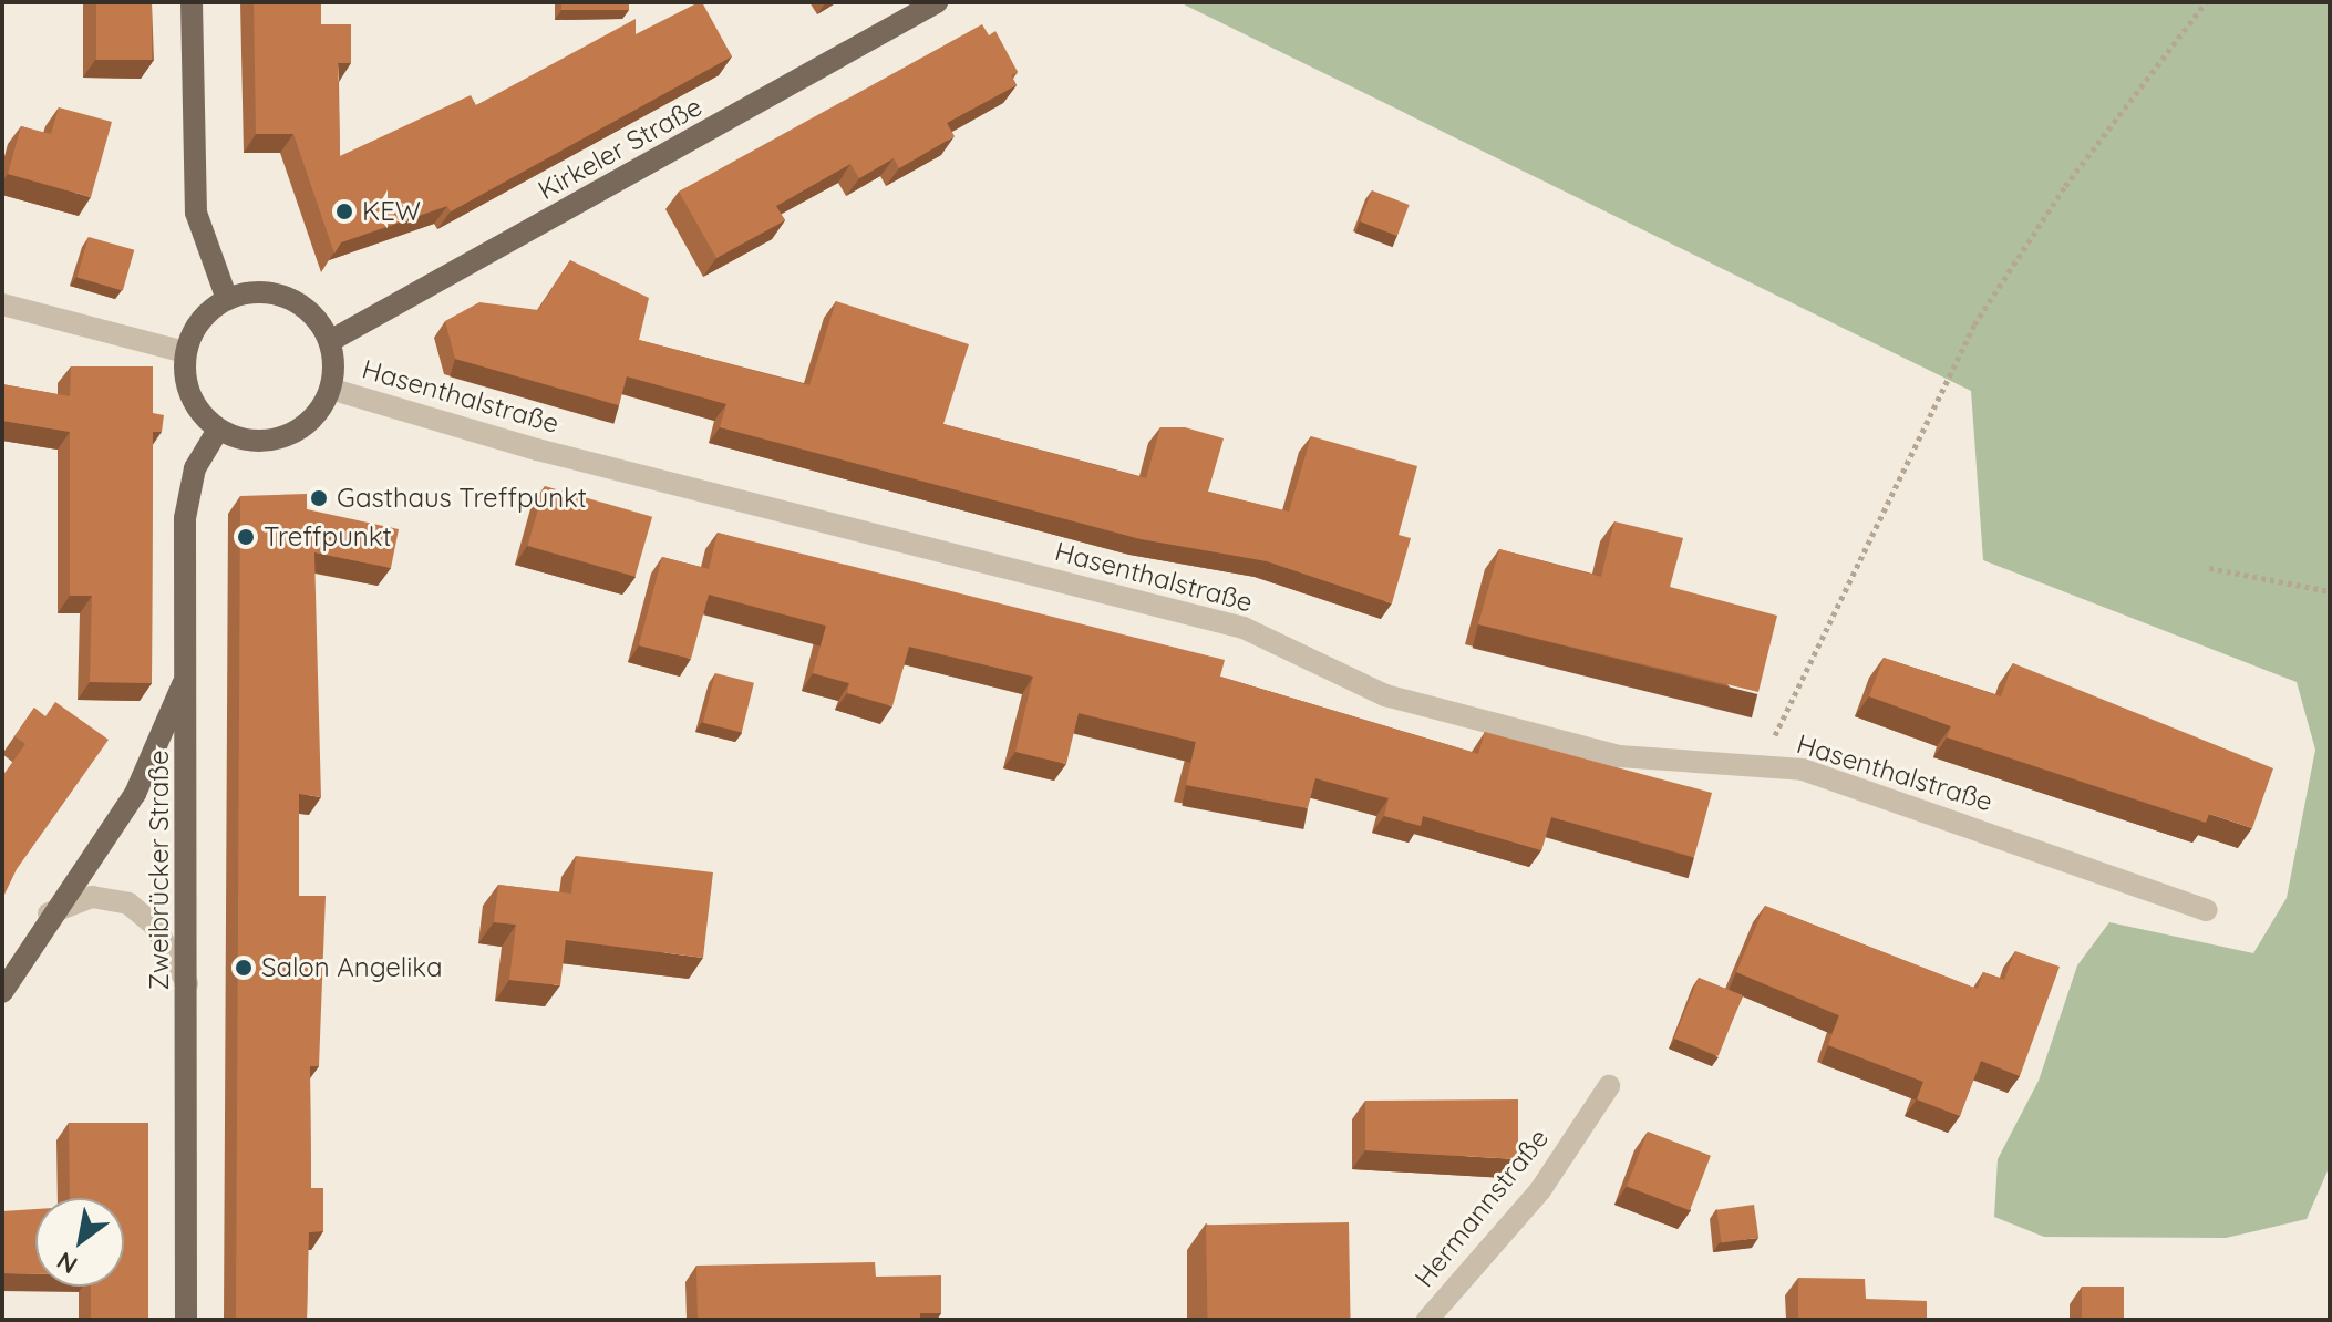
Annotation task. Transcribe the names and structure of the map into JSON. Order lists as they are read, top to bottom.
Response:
{
  "streets": {
    "main road": ["Kirkeler Straße", "Zweibrücker Straße"],
    "street": ["Hasenthalstraße", "Hermannstraße"]
  },
  "crossings": [
    ["Kirkeler Straße", "Hasenthalstraße"],
    ["Kirkeler Straße", "Zweibrücker Straße"],
    ["Hasenthalstraße", "Zweibrücker Straße"]
  ],
  "places": [
    "KEW",
    "Gasthaus Treffpunkt",
    "Treffpunkt",
    "Salon Angelika"
  ],
  "north": "bottom left"
}
